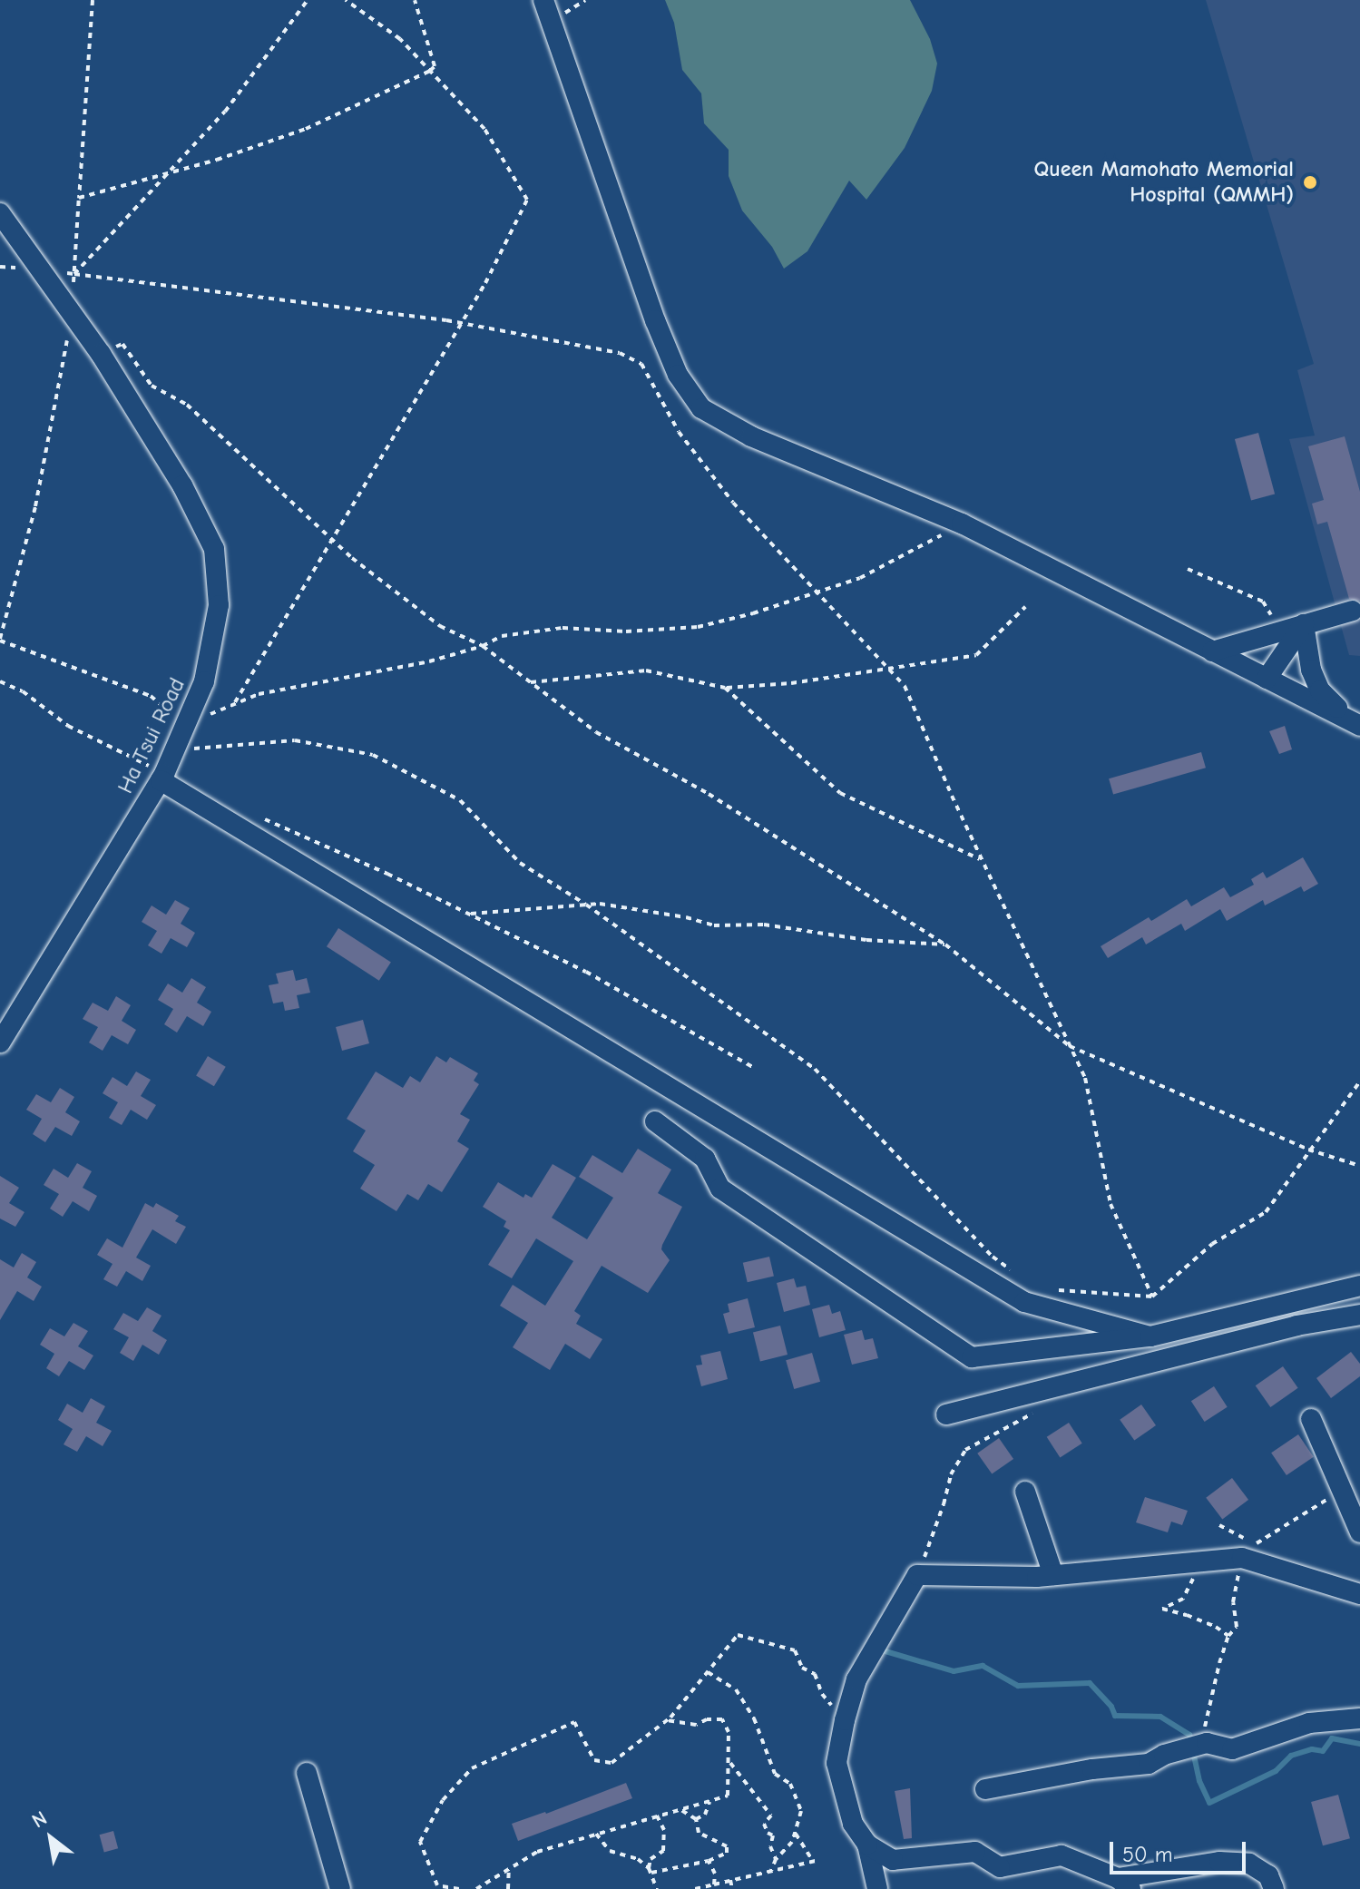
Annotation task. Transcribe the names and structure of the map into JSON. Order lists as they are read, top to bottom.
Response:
{
  "streets": {
    "street": ["Ha Tsui Road"]
  },
  "places": ["Queen Mamohato Memorial Hospital (QMMH)"],
  "scale_bar": "50 m",
  "north": "top left"
}
